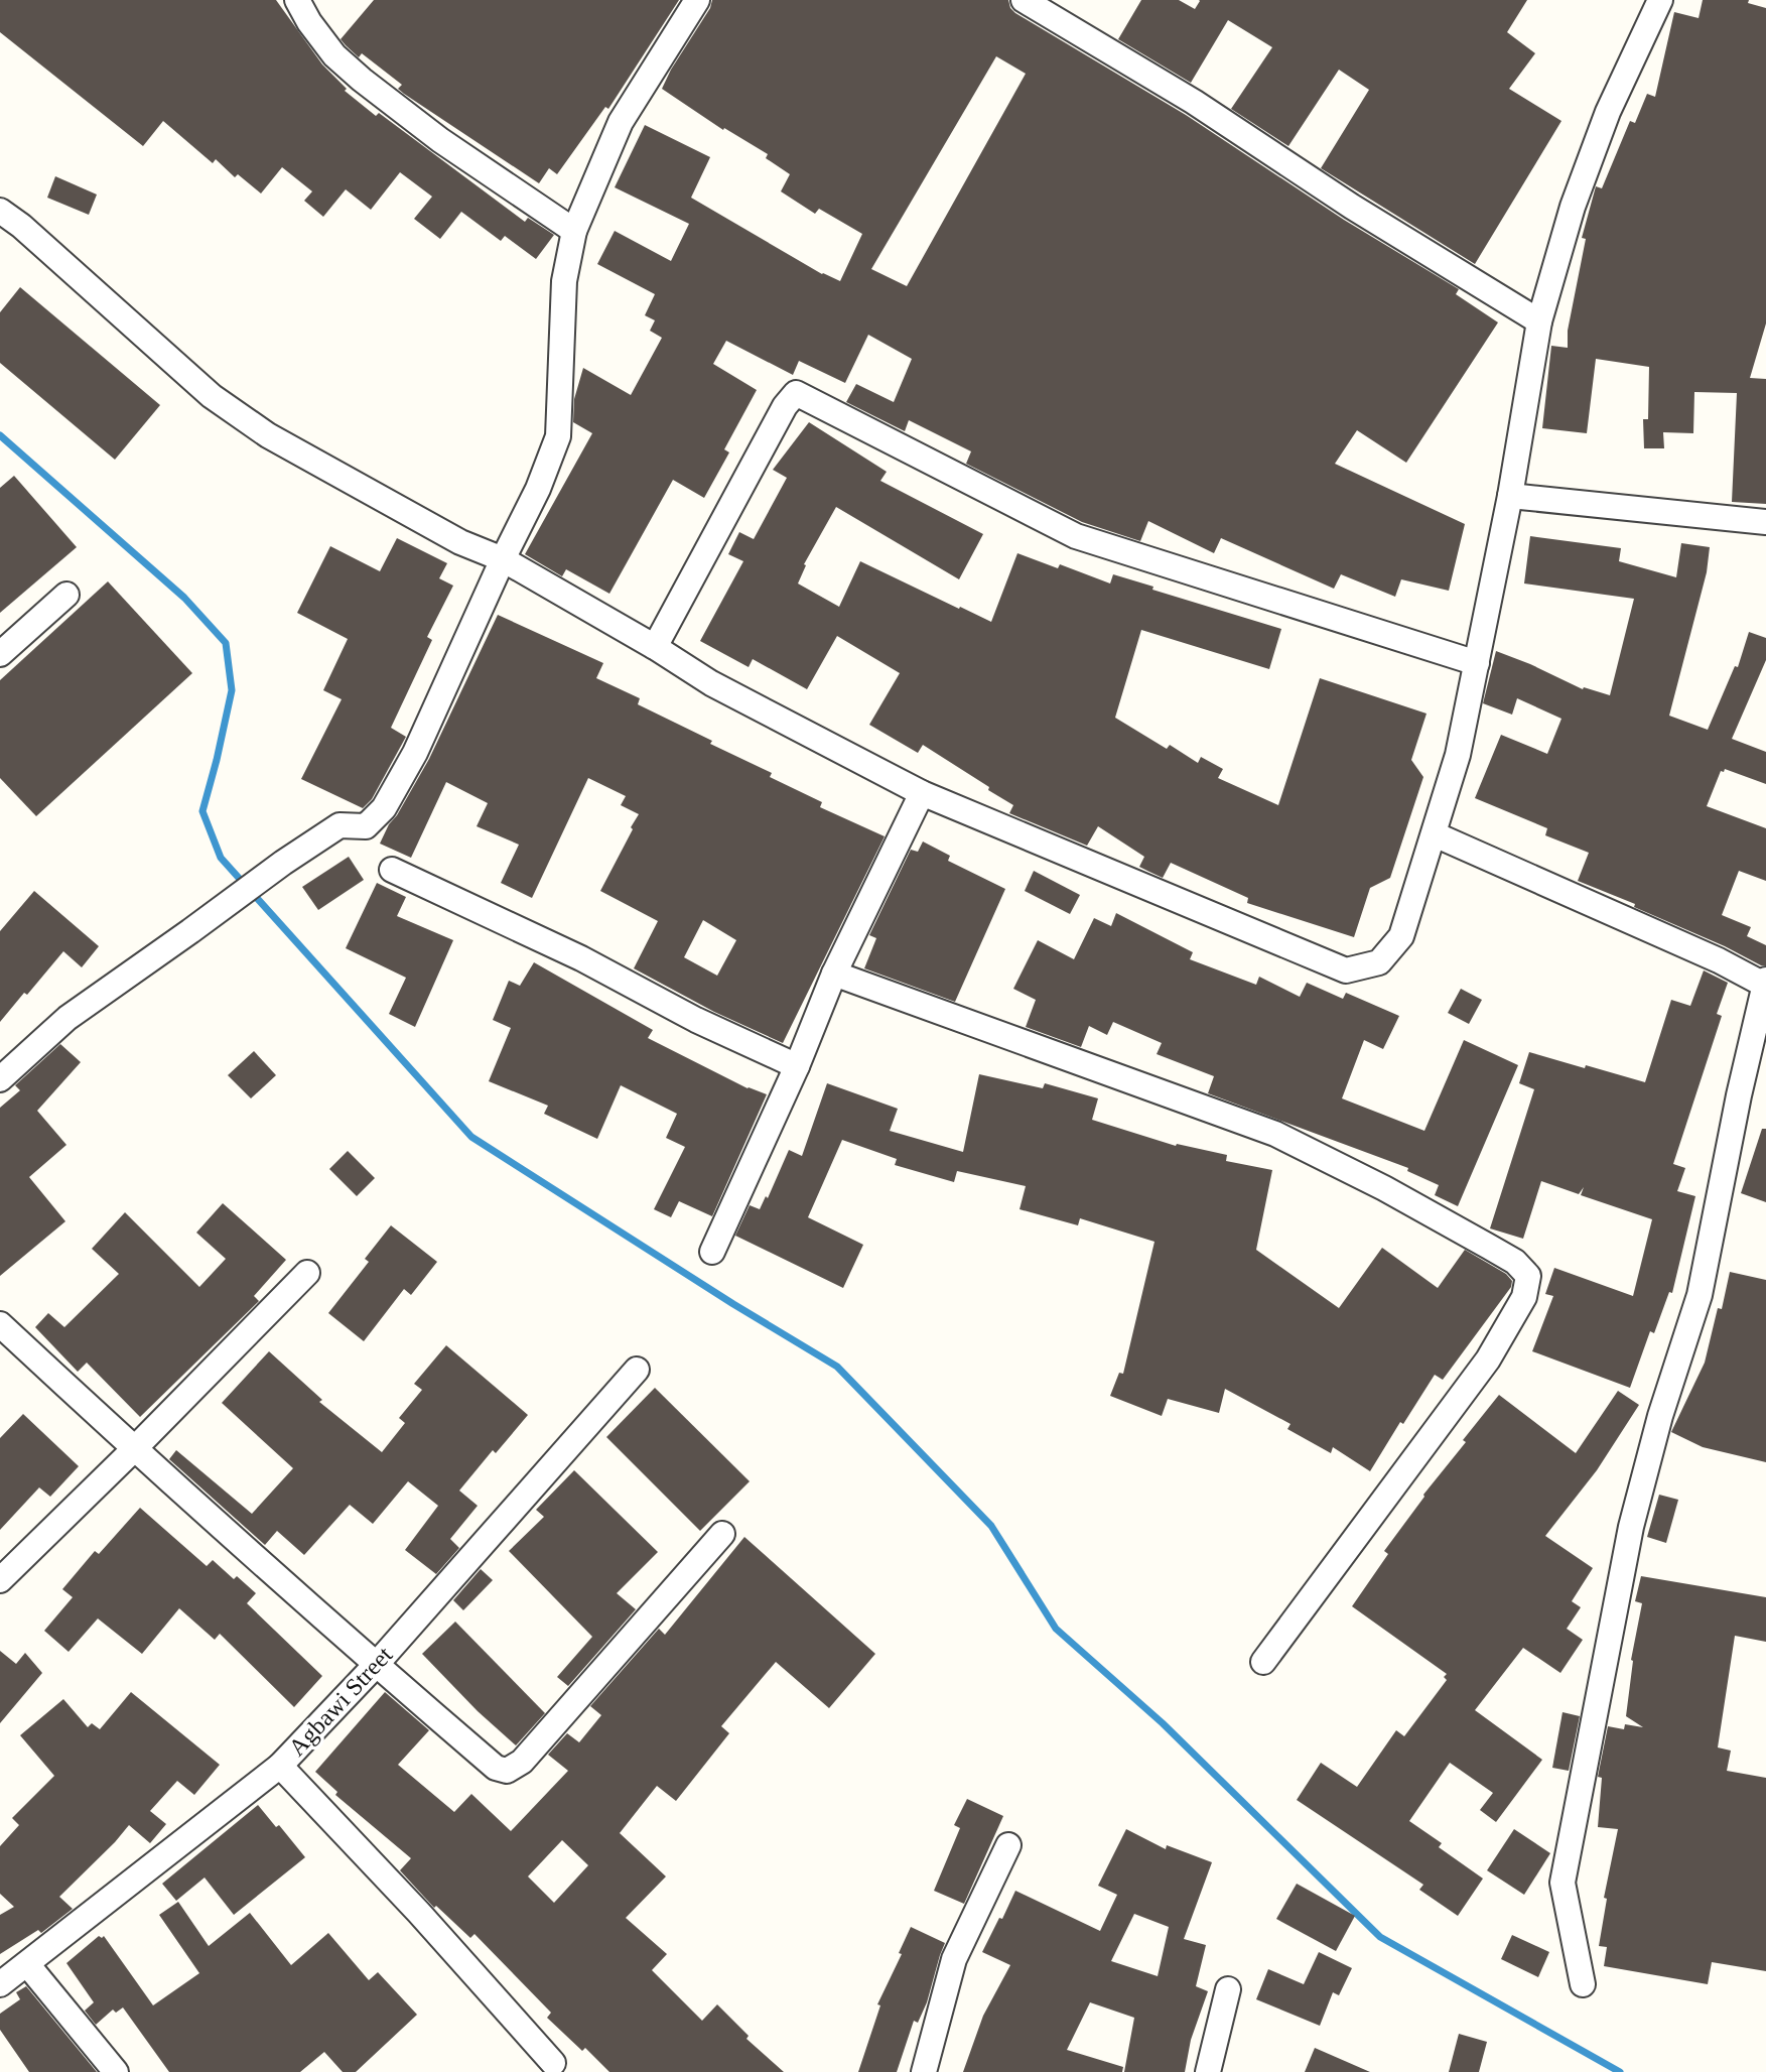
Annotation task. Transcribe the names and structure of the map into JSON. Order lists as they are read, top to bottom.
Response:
{
  "streets": {
    "street": ["Agbawi Street"]
  }
}
